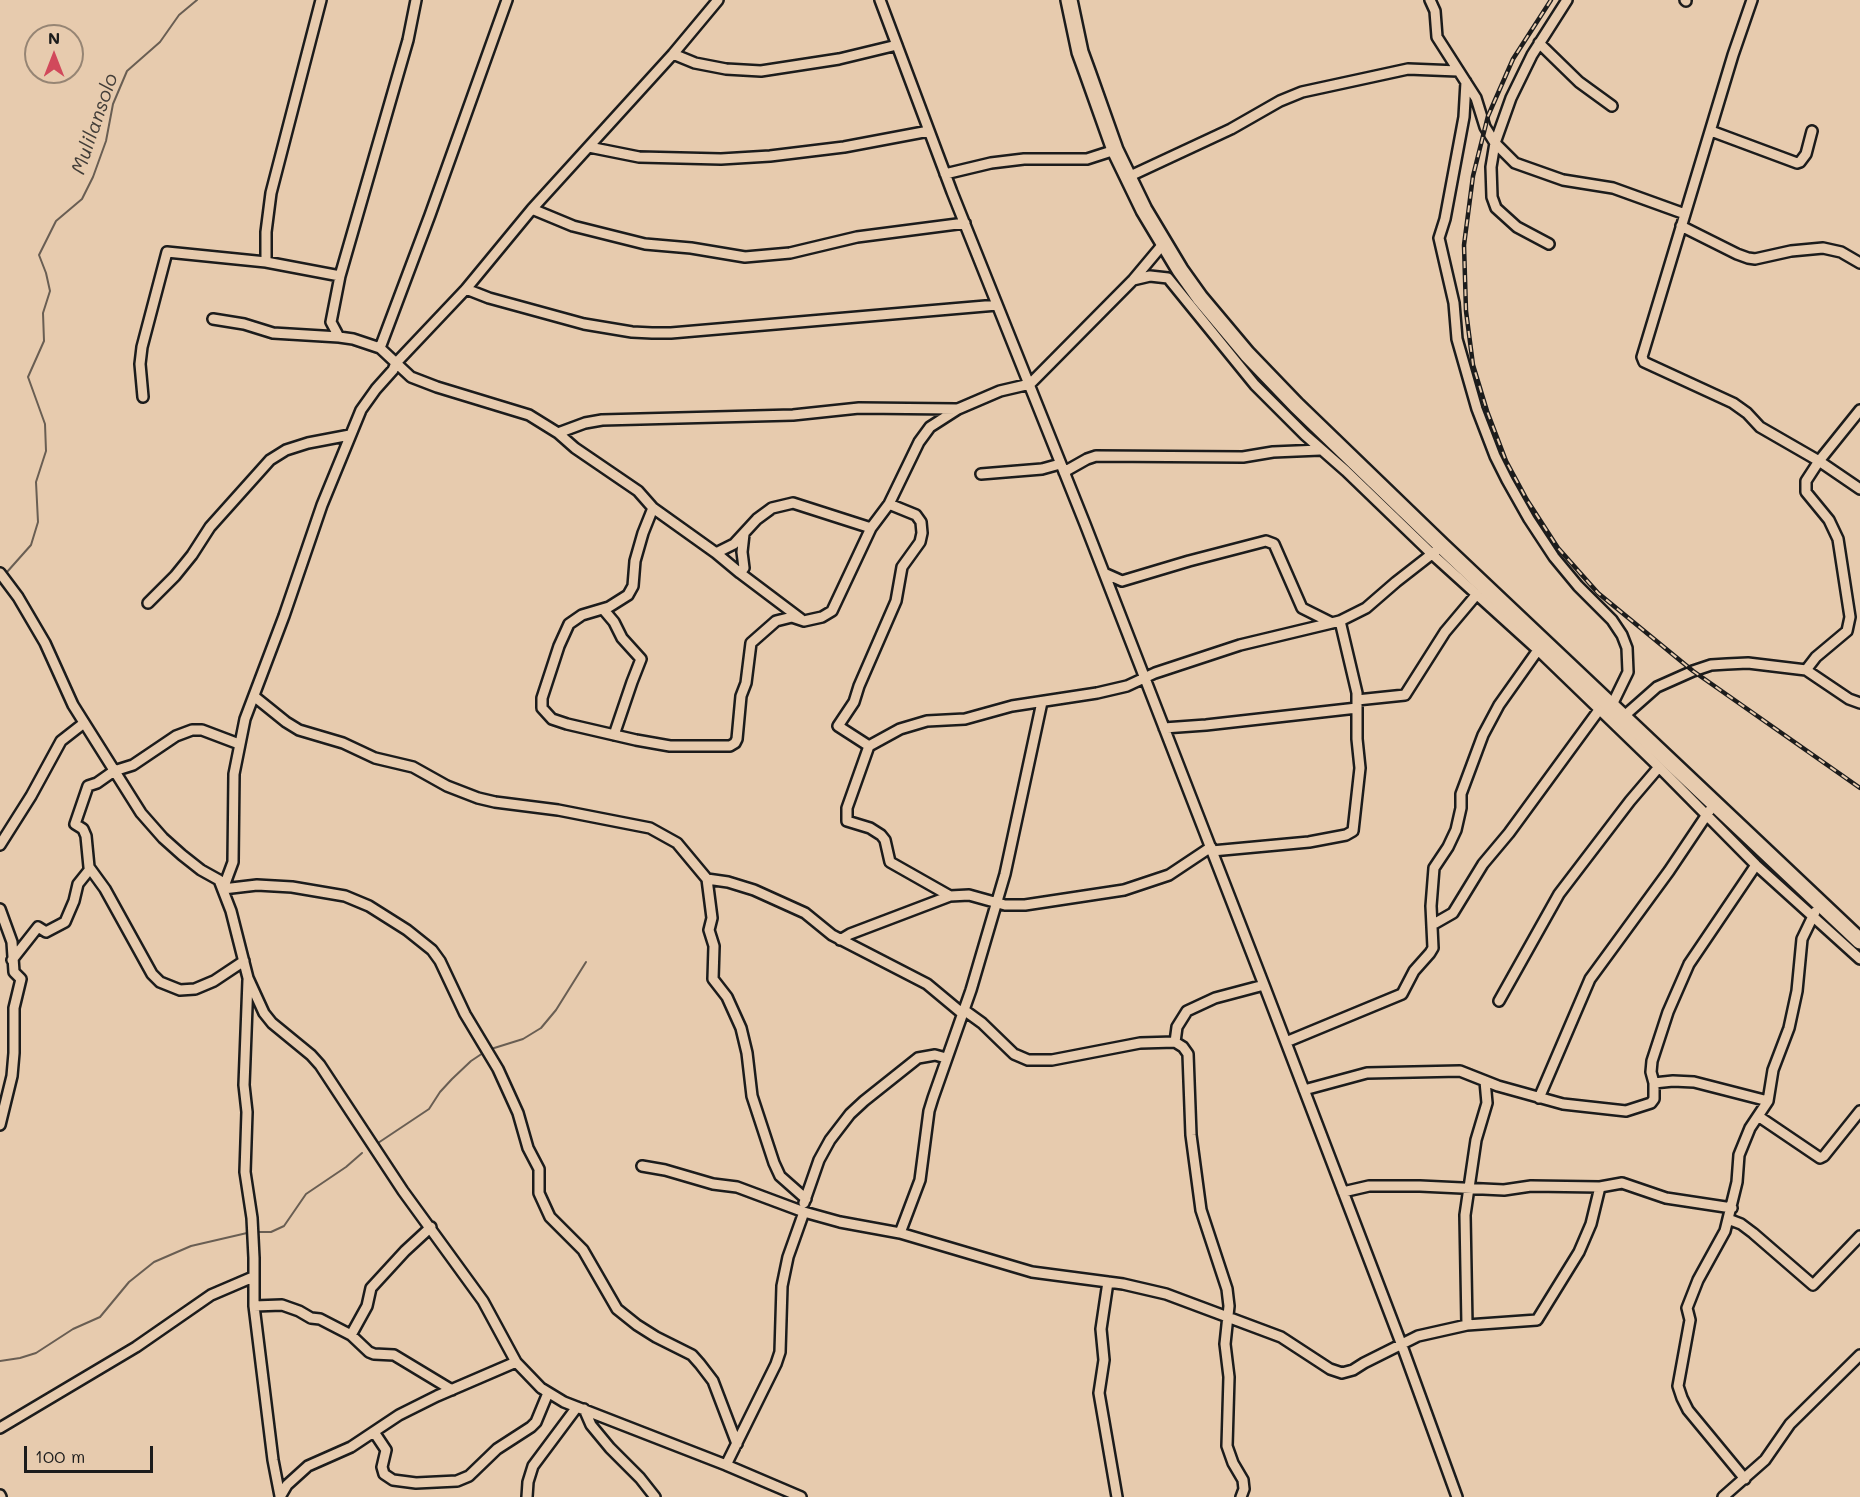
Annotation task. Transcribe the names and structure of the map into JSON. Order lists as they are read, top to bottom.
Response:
{
  "water": ["Mulilansolo"],
  "scale_bar": "100 m",
  "north": "top"
}
